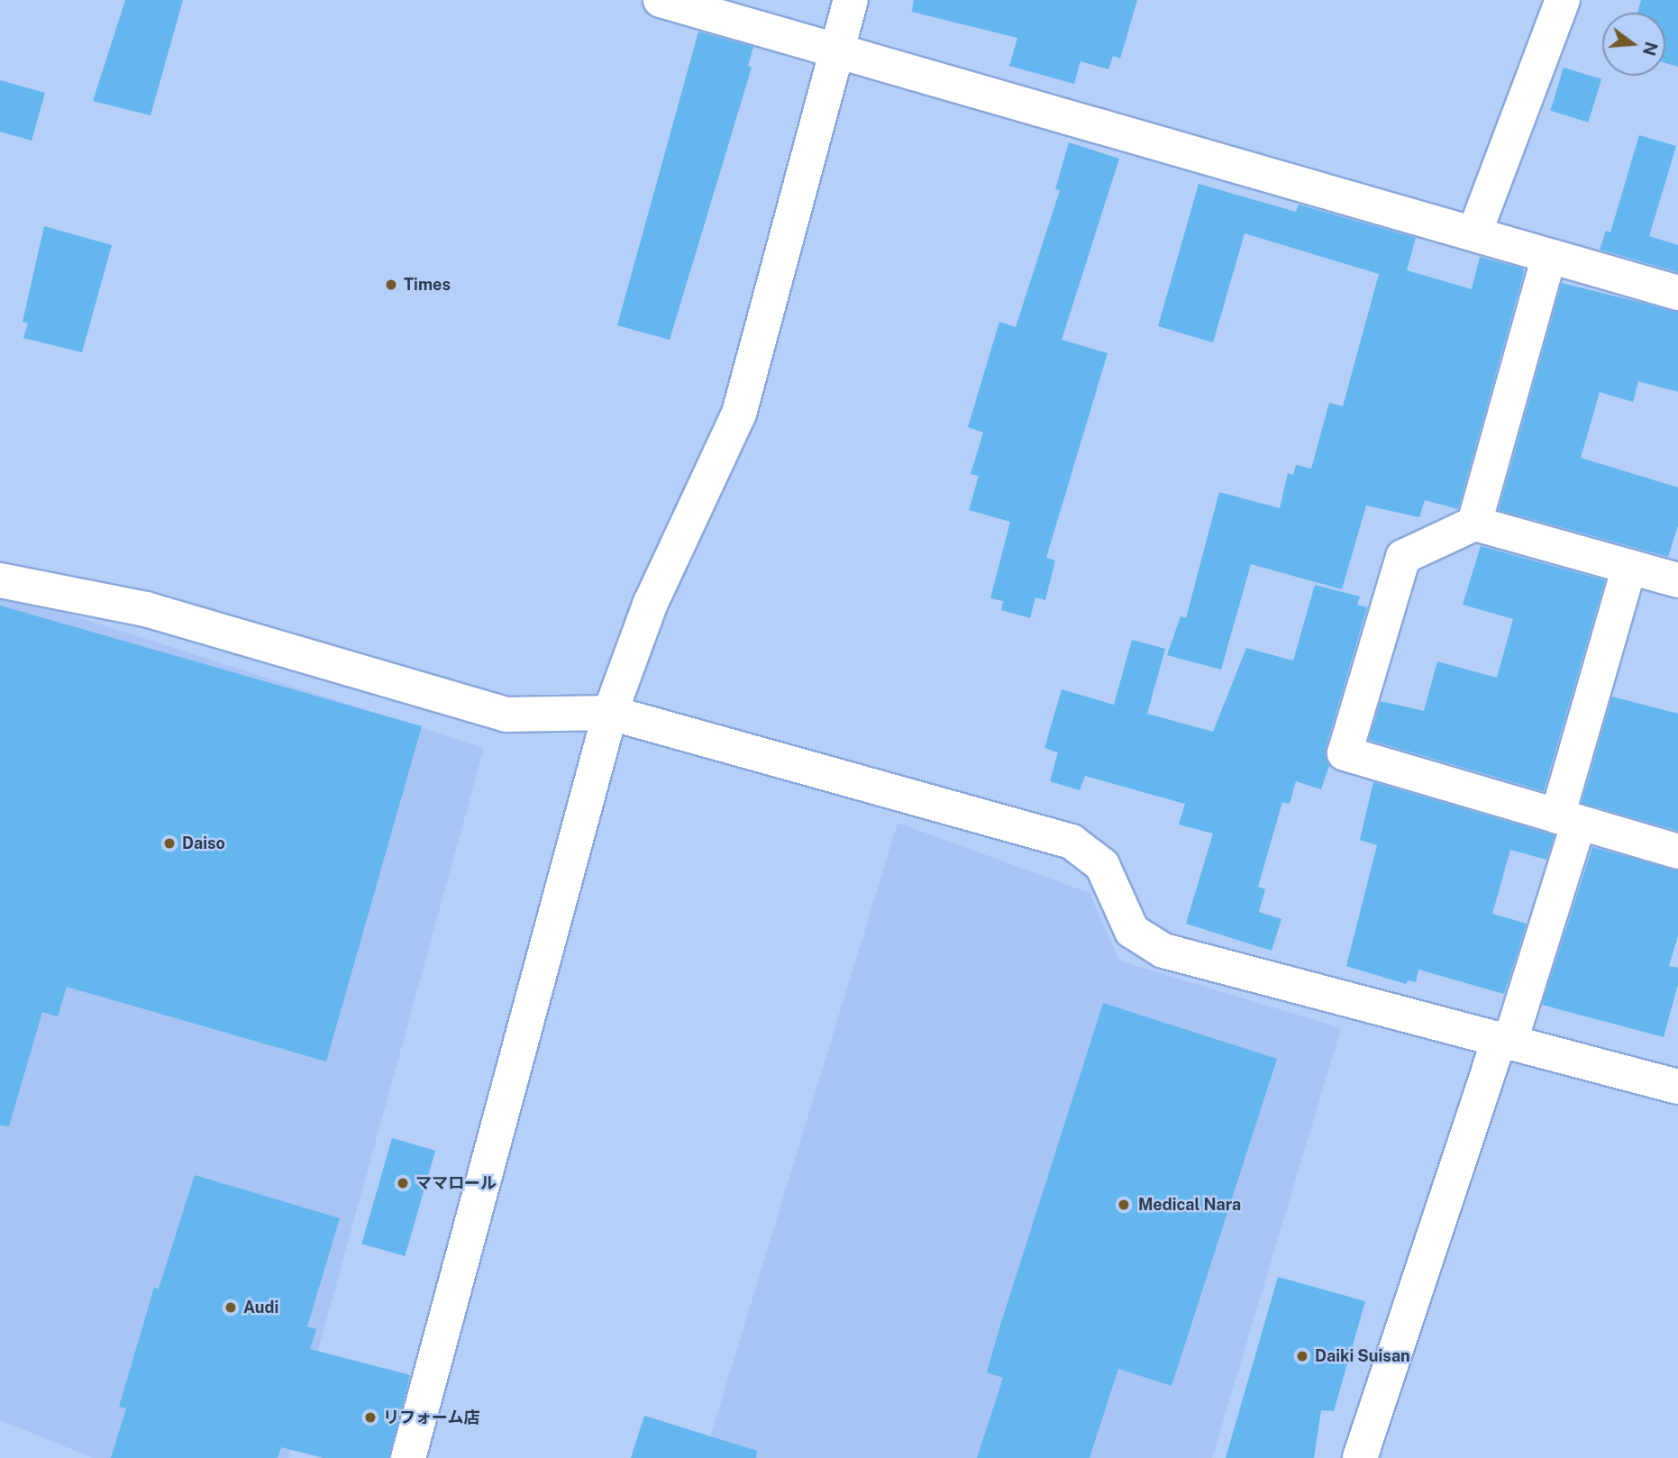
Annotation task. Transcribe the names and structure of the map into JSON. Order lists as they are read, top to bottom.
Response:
{
  "places": [
    "Times",
    "Daiso",
    "ママロール",
    "Medical Nara",
    "Audi",
    "Daiki Suisan",
    "リフォーム店"
  ],
  "north": "right"
}
